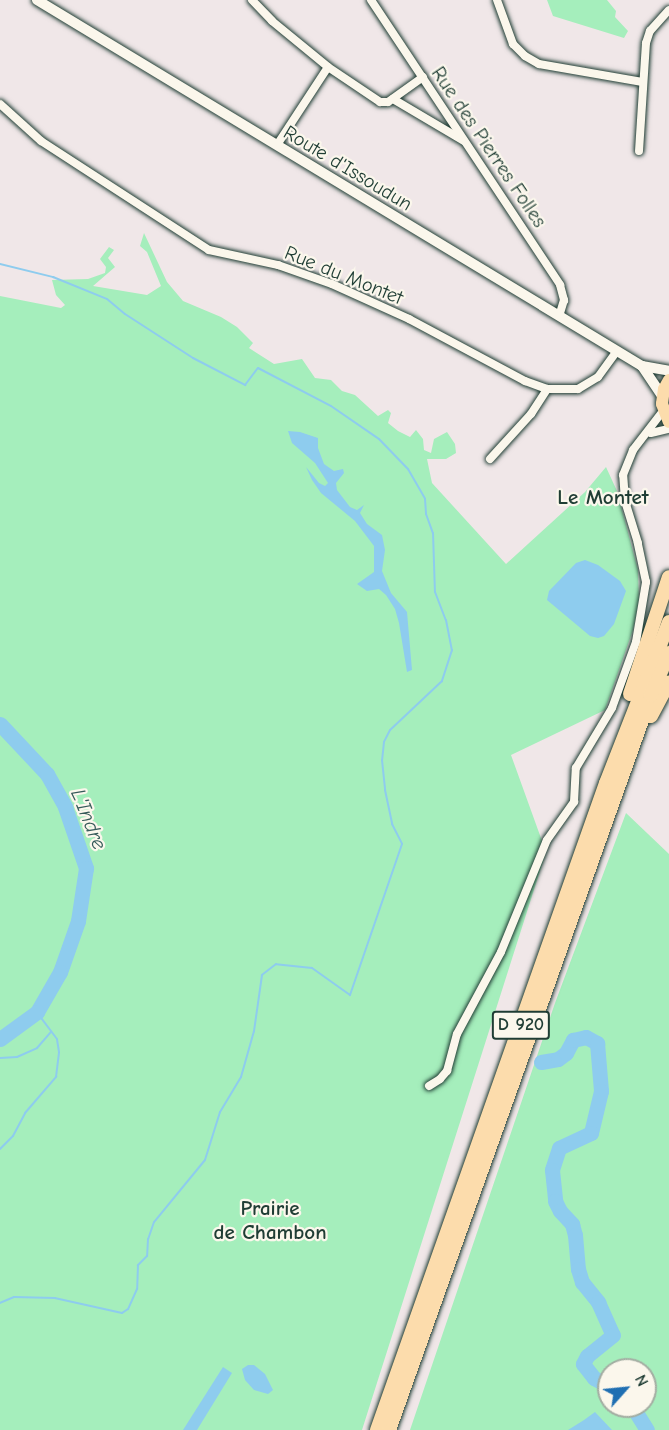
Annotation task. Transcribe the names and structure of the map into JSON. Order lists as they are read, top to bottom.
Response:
{
  "streets": {
    "highway": ["D 920"],
    "main road": ["Route d'Issoudun"],
    "street": ["Rue des Pierres Folles", "Rue du Montet"]
  },
  "crossings": [
    ["Rue des Pierres Folles", "Route d'Issoudun"],
    ["Route d'Issoudun", "Rue du Montet"]
  ],
  "districts": ["Le Montet", "Prairie de Chambon"],
  "water": ["L'Indre"],
  "north": "top right"
}
